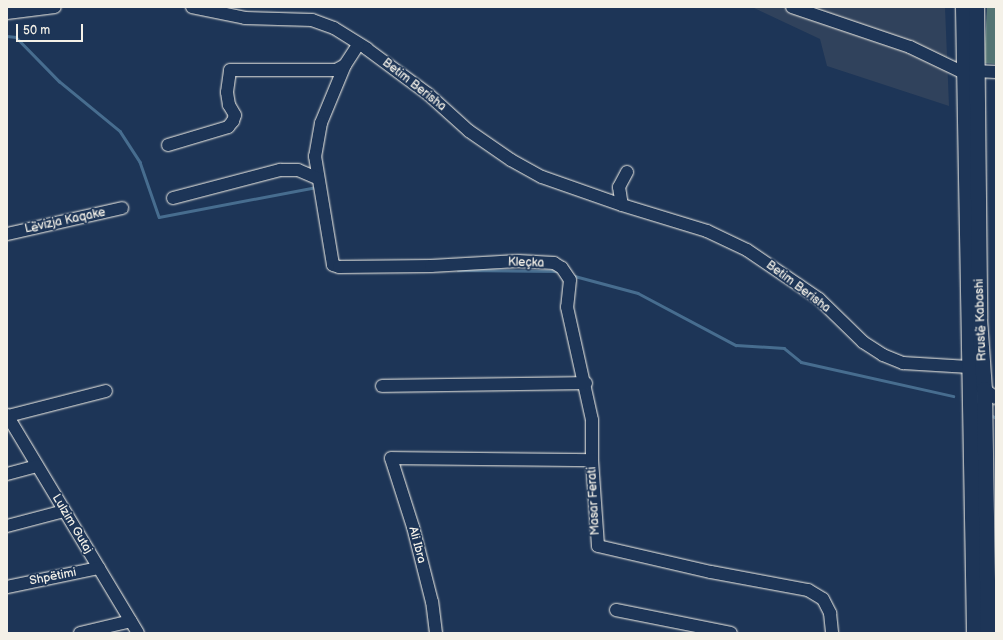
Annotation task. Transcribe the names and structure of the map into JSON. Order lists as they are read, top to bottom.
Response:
{
  "streets": {
    "main road": ["Rrustë Kabashi"],
    "street": [
      "Betim Berisha",
      "Lëvizja Kaqake",
      "Kleçka",
      "Masar Ferati",
      "Lulzim Gutaj",
      "Ali Ibra",
      "Shpëtimi"
    ]
  },
  "crossings": [
    ["Betim Berisha", "Rrustë Kabashi"],
    ["Kleçka", "Masar Ferati"],
    ["Masar Ferati", "Ali Ibra"],
    ["Lulzim Gutaj", "Shpëtimi"]
  ],
  "scale_bar": "50 m"
}
